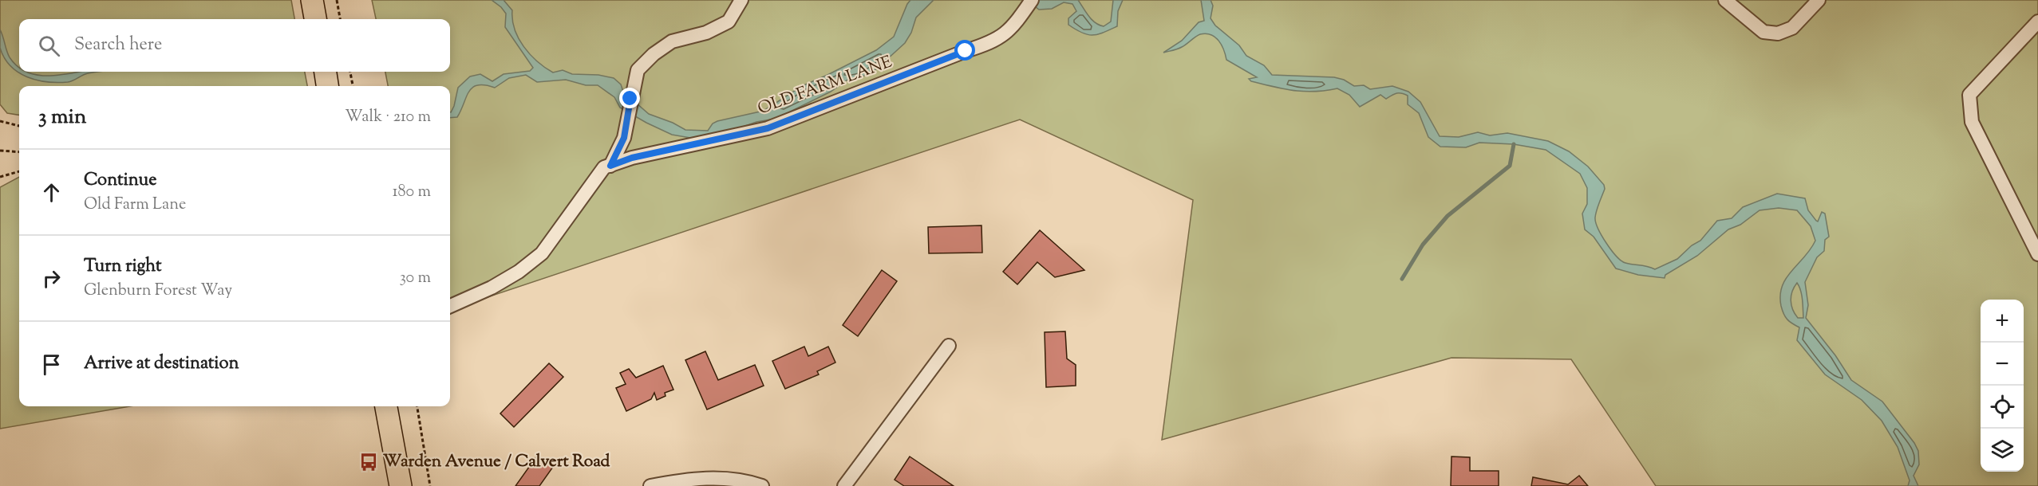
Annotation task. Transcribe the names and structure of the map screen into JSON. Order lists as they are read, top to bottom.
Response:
{
  "streets": {
    "street": ["OLD FARM LANE"]
  },
  "places": {
    "bus stop": ["Warden Avenue / Calvert Road"]
  },
  "page": {
    "search": "Search here",
    "heading": ["3 min", "Walk · 210 m"],
    "list": [
      ["Continue", "Old Farm Lane", "180 m"],
      ["Turn right", "Glenburn Forest Way", "30 m"],
      "Arrive at destination"
    ],
    "map_buttons": ["+", "−"]
  }
}
